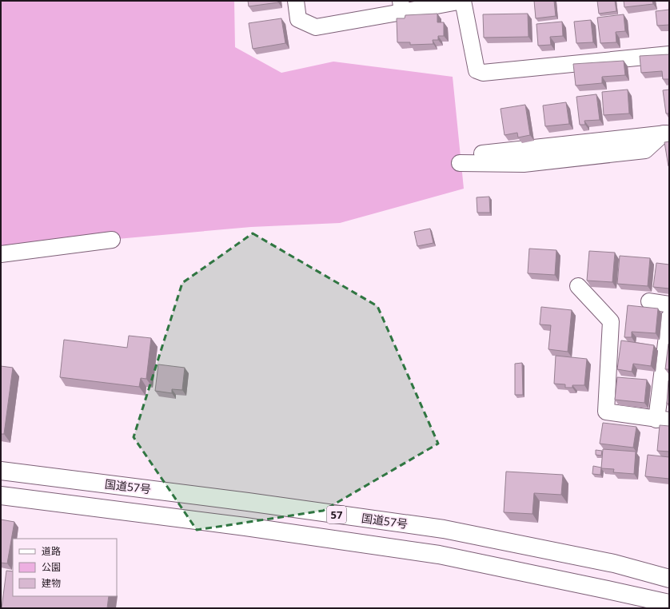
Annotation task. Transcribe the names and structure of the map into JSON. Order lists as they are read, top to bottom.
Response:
{
  "streets": {
    "highway": ["国道57号", "57"]
  },
  "legend": ["道路", "公園", "建物"]
}
